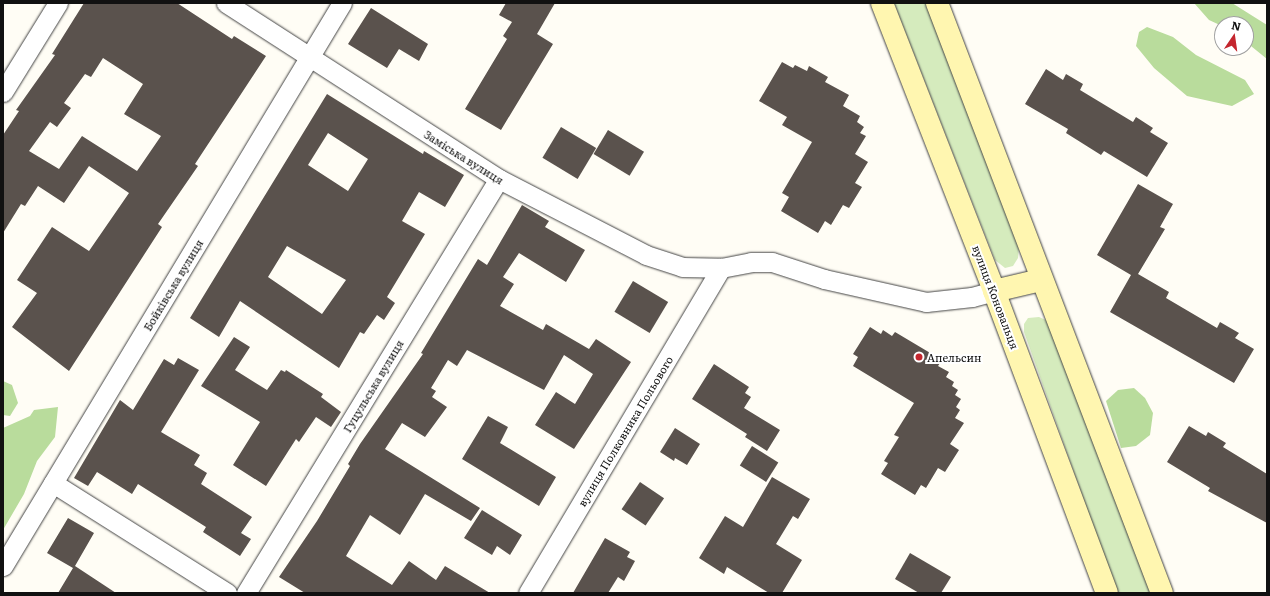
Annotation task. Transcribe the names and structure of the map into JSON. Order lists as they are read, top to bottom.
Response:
{
  "streets": {
    "main road": ["вулиця Коновальця"],
    "street": [
      "Заміська вулиця",
      "Бойківська вулиця",
      "Гуцульська вулиця",
      "вулиця Полковника Польового"
    ]
  },
  "crossings": [
    ["Заміська вулиця", "Бойківська вулиця"],
    ["Заміська вулиця", "вулиця Коновальця"],
    ["Заміська вулиця", "Гуцульська вулиця"],
    ["Заміська вулиця", "вулиця Полковника Польового"]
  ],
  "places": ["Апельсин"],
  "north": "top"
}
